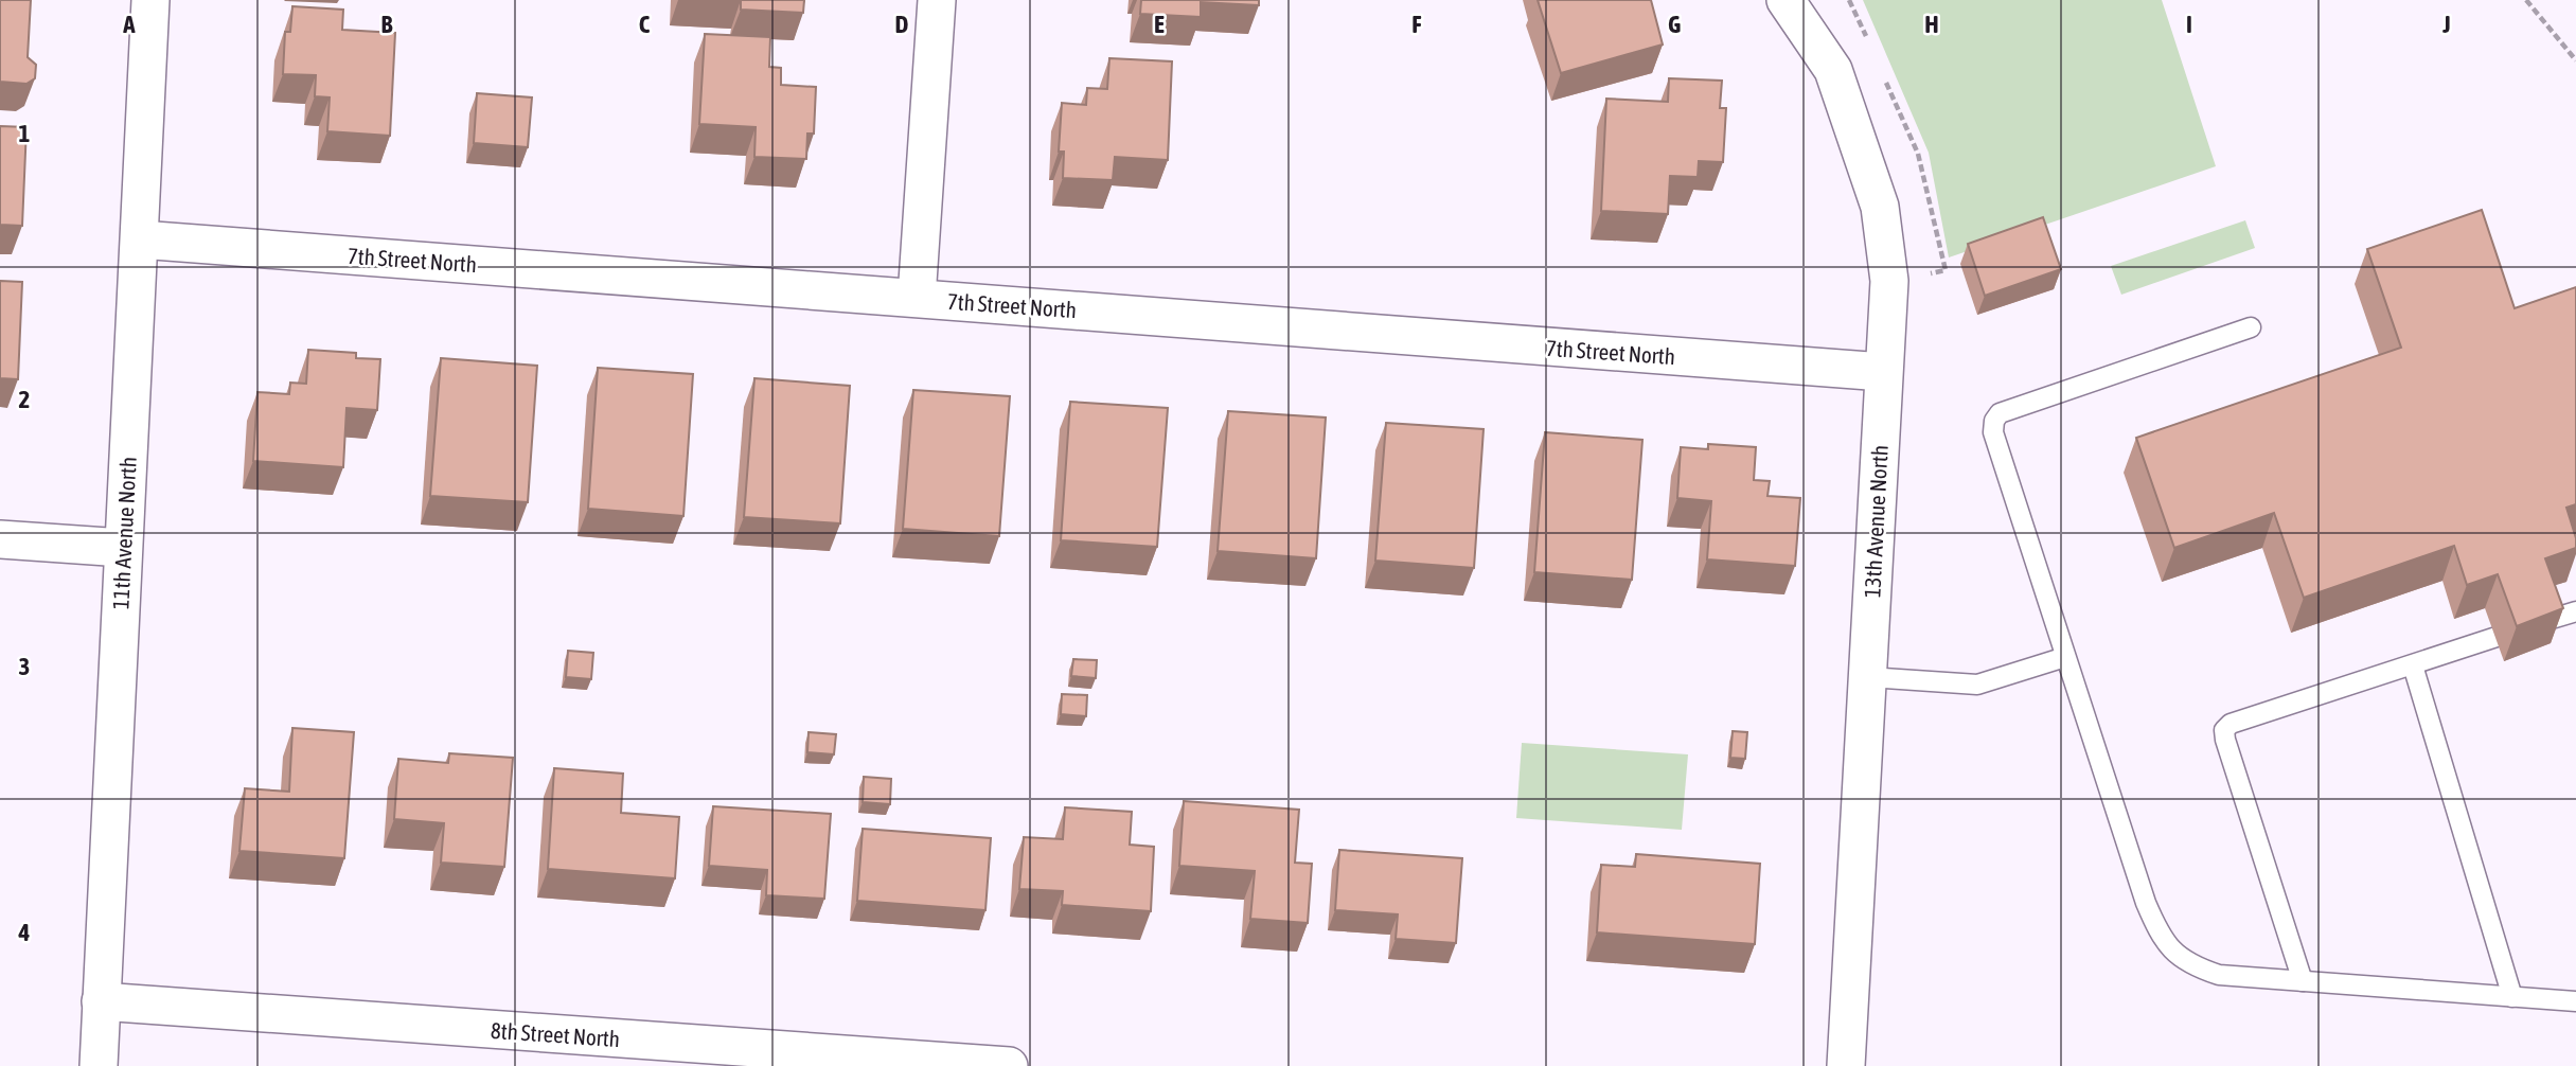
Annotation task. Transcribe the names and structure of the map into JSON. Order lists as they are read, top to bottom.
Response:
{
  "streets": {
    "street": [
      "7th Street North",
      "13th Avenue North",
      "11th Avenue North",
      "8th Street North"
    ]
  },
  "crossings": [
    ["7th Street North", "13th Avenue North"],
    ["7th Street North", "11th Avenue North"],
    ["11th Avenue North", "8th Street North"]
  ],
  "grid": {
    "columns": [
      "A",
      "B",
      "C",
      "D",
      "E",
      "F",
      "G",
      "H",
      "I",
      "J"
    ],
    "rows": [
      "1",
      "2",
      "3",
      "4"
    ]
  }
}
